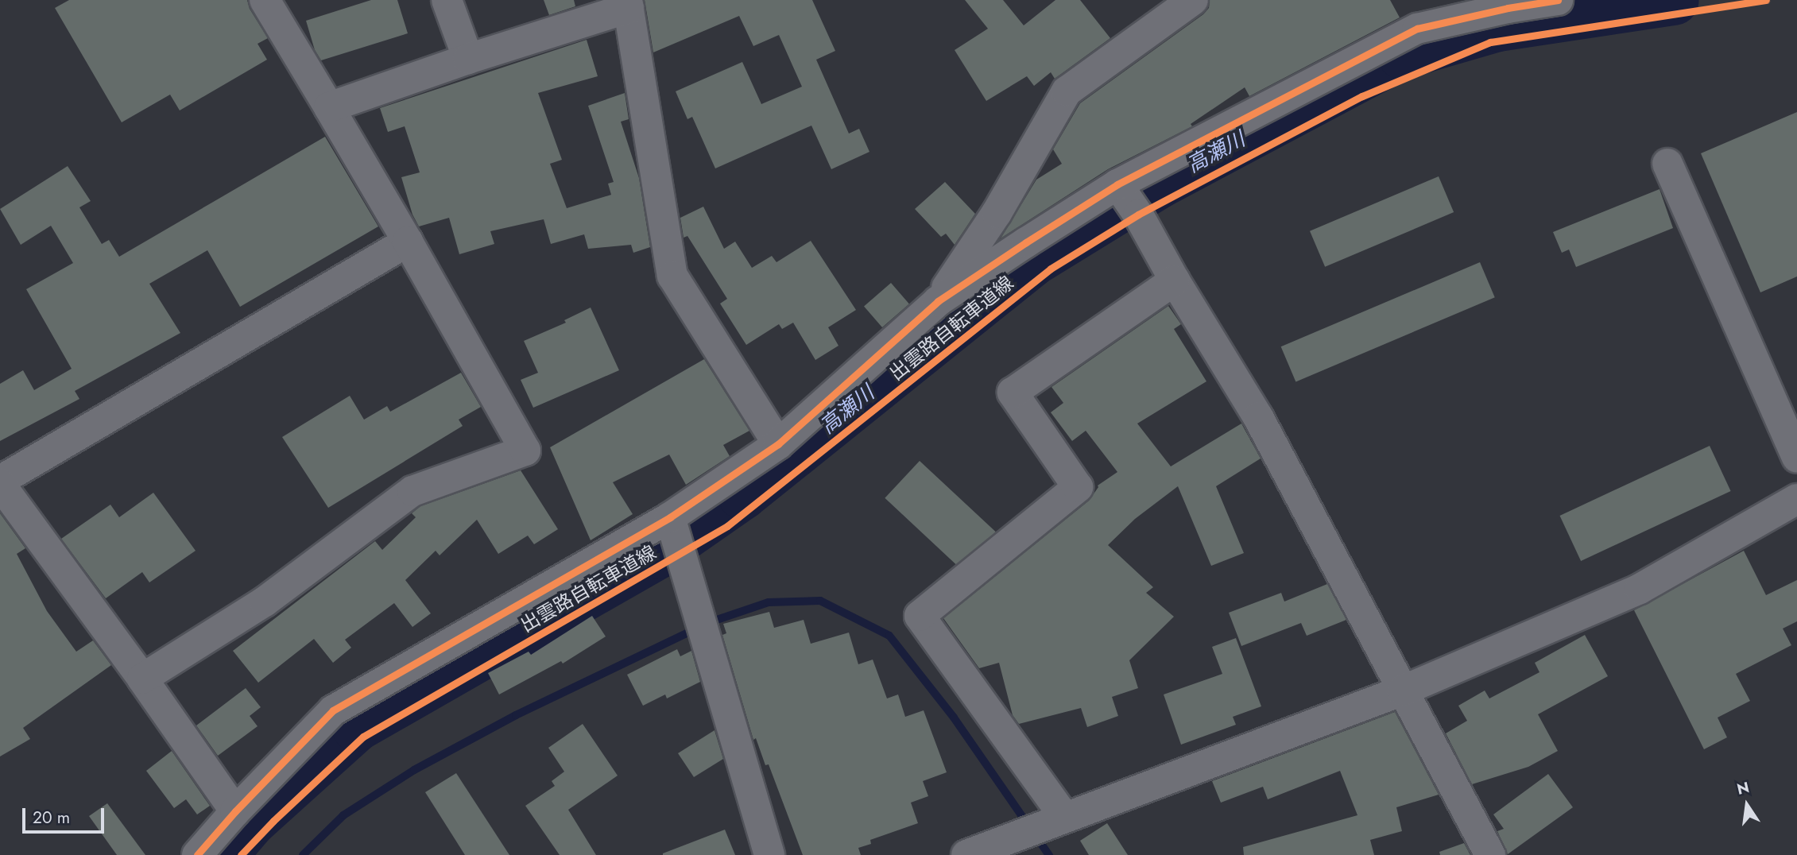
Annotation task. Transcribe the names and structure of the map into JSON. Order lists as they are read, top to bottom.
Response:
{
  "streets": {
    "cycle path": ["出雲路自転車道線"]
  },
  "water": ["高瀬川"],
  "scale_bar": "20 m",
  "north": "top"
}
